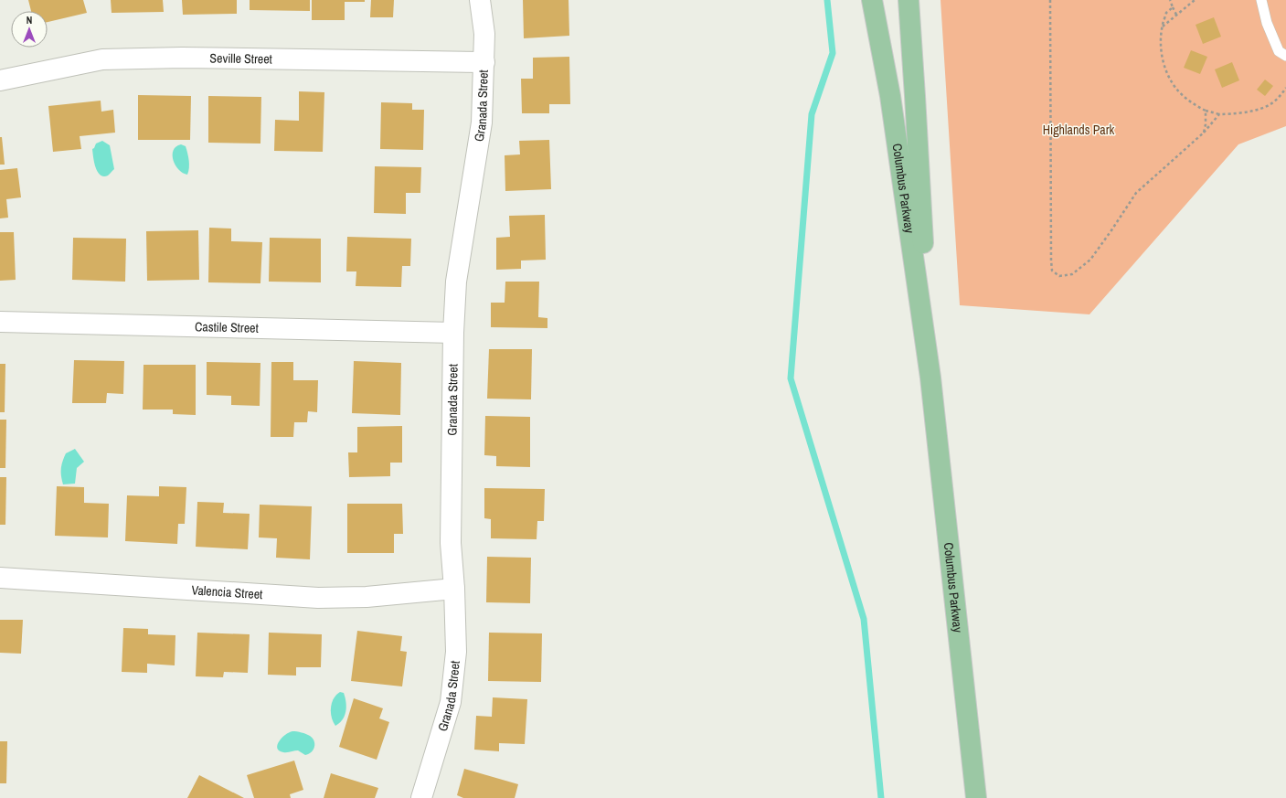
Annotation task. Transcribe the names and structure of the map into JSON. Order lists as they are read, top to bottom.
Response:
{
  "streets": {
    "main road": ["Columbus Parkway"],
    "street": [
      "Seville Street",
      "Granada Street",
      "Castile Street",
      "Valencia Street"
    ]
  },
  "crossings": [
    ["Seville Street", "Granada Street"],
    ["Granada Street", "Castile Street"],
    ["Granada Street", "Valencia Street"]
  ],
  "parks": ["Highlands Park"],
  "north": "top"
}
